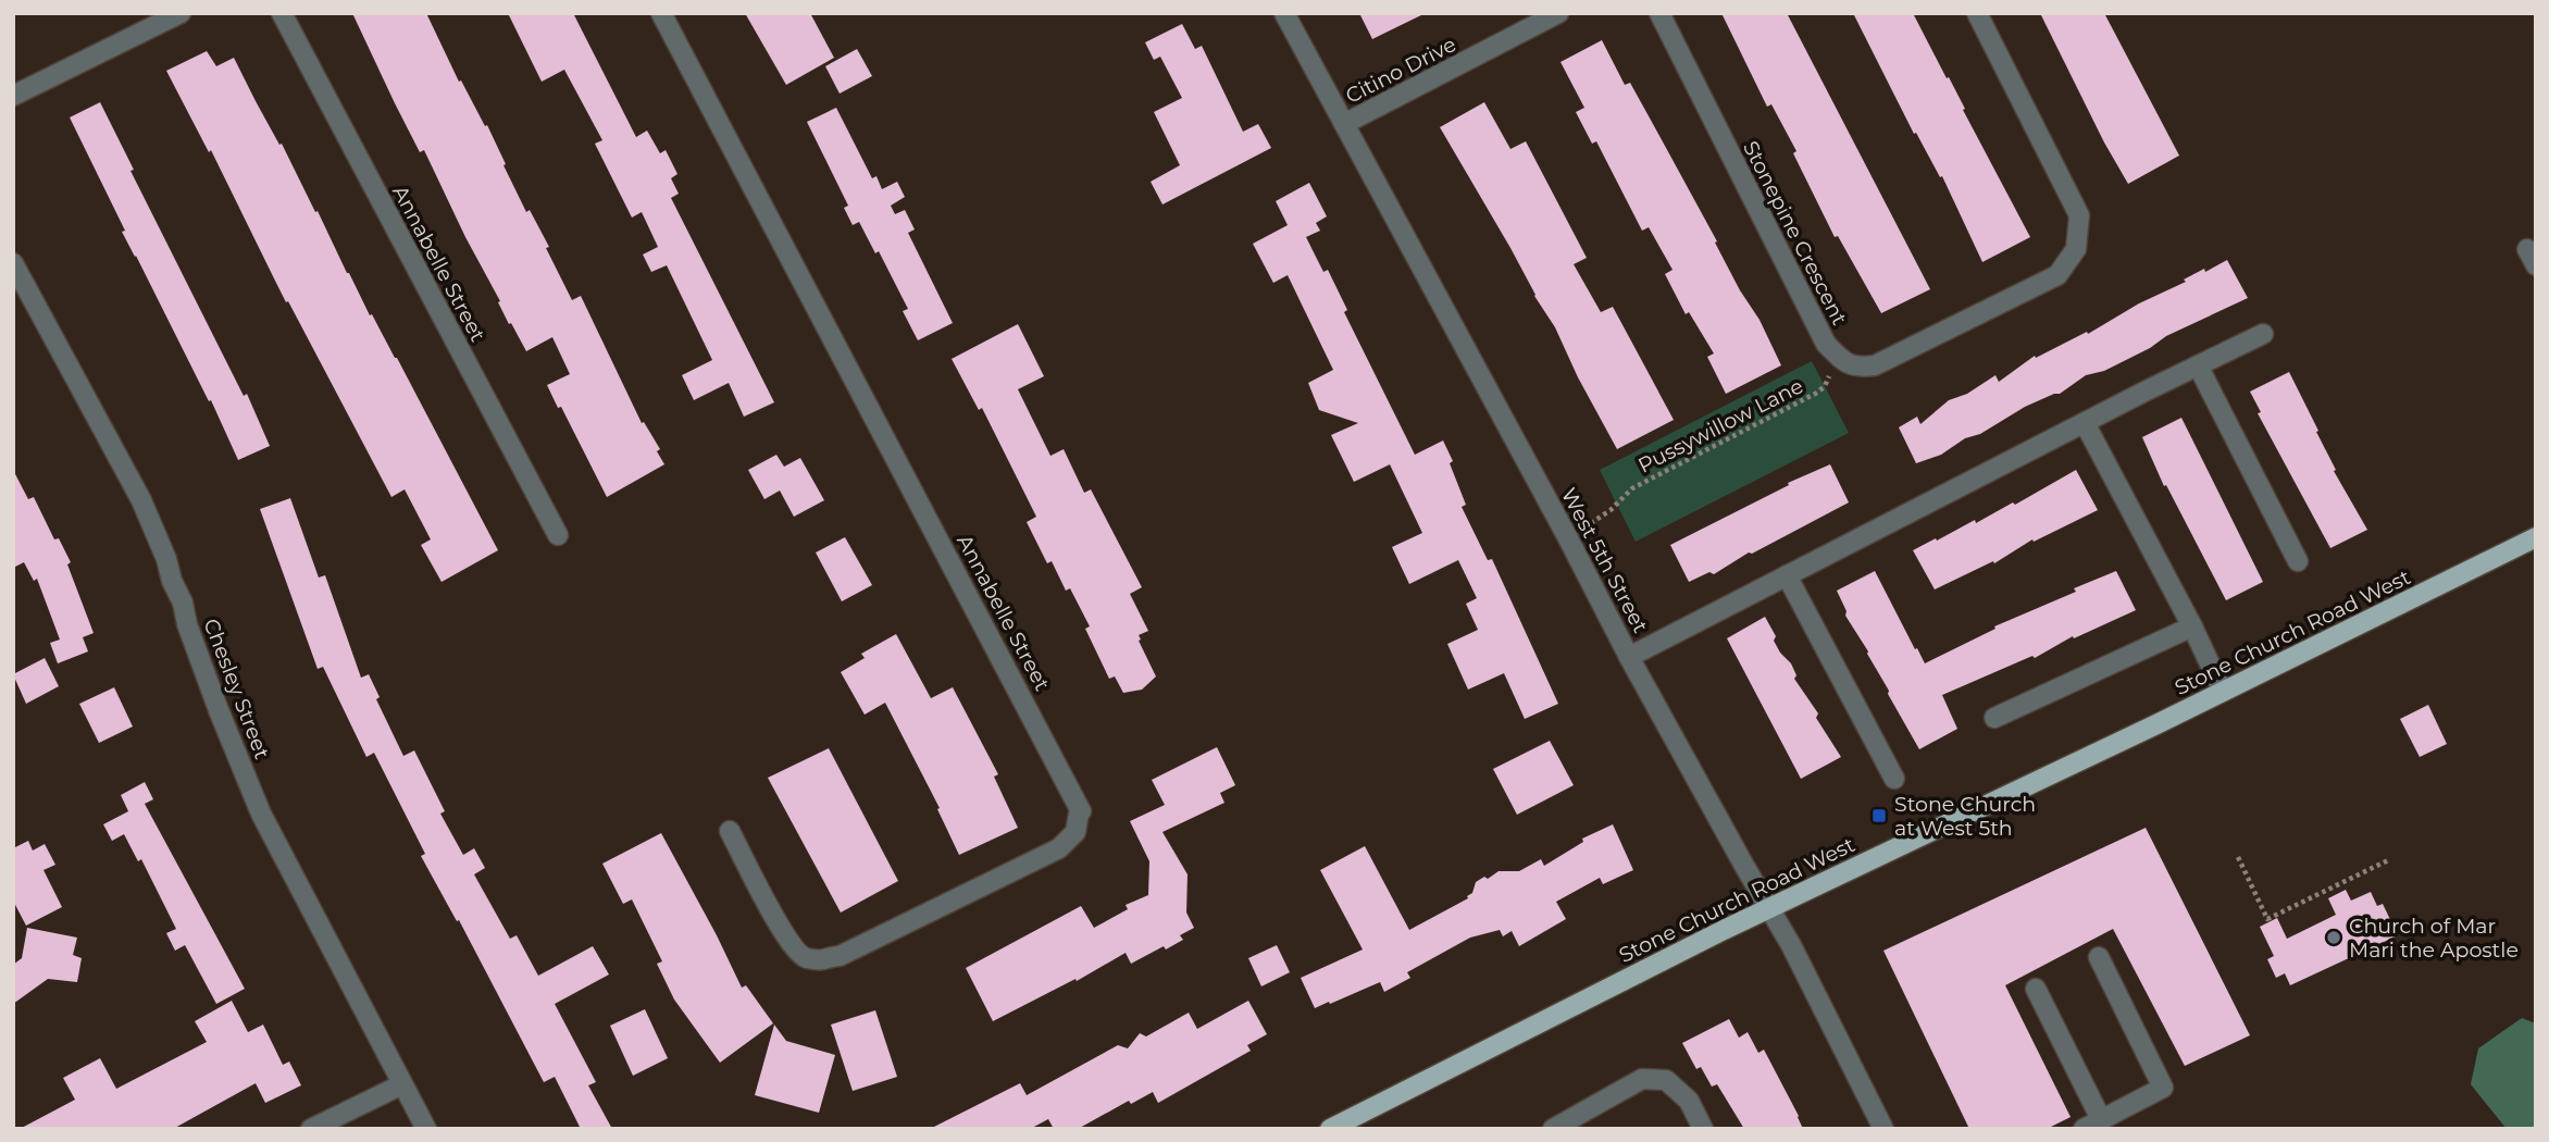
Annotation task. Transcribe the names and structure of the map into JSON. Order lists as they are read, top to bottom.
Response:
{
  "streets": {
    "main road": ["Stone Church Road West"],
    "street": [
      "Citino Drive",
      "Stonepine Crescent",
      "Annabelle Street",
      "West 5th Street",
      "Chesley Street"
    ],
    "path": ["Pussywillow Lane"]
  },
  "crossings": [
    ["Citino Drive", "West 5th Street"],
    ["Stonepine Crescent", "Pussywillow Lane"],
    ["Pussywillow Lane", "West 5th Street"],
    ["West 5th Street", "Stone Church Road West"]
  ],
  "places": {
    "transit": ["Stone Church at West 5th"],
    "other": ["Church of Mar Mari the Apostle"]
  }
}
